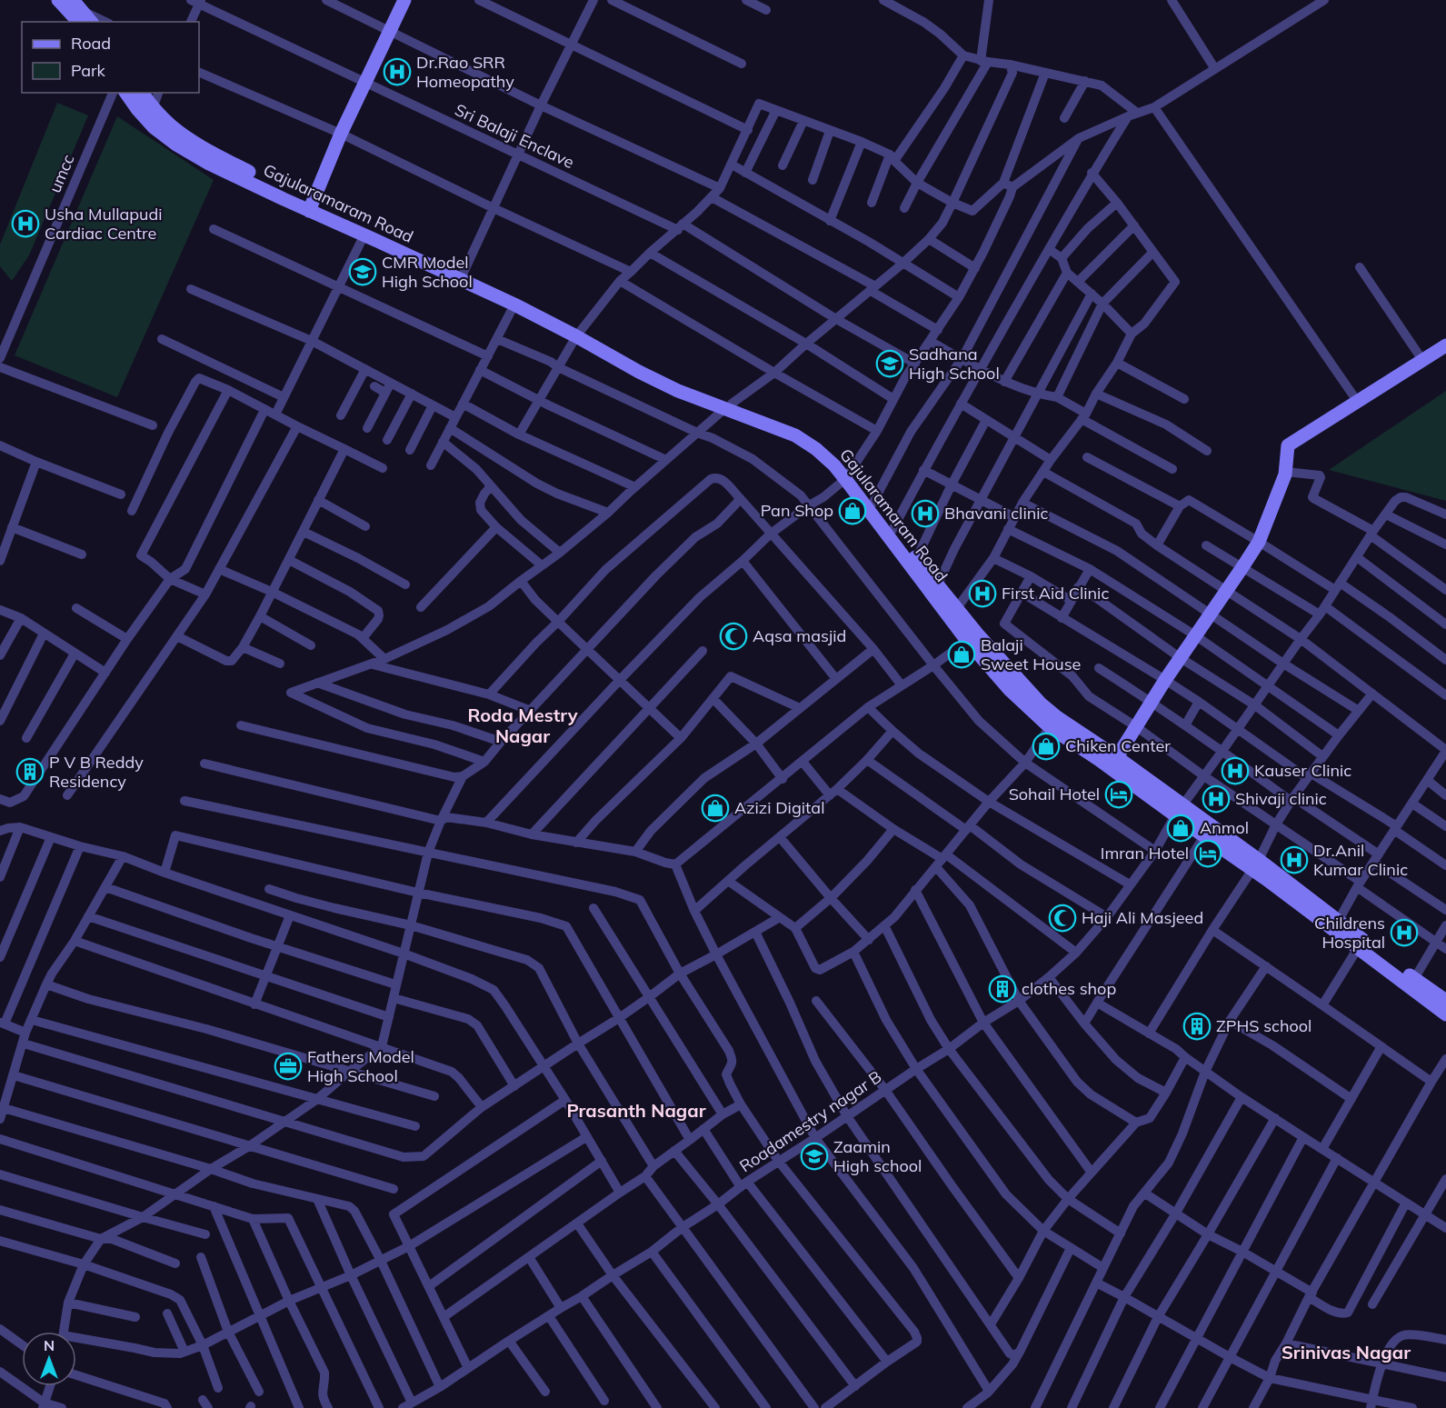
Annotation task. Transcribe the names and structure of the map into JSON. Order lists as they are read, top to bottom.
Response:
{
  "streets": {
    "main road": ["Gajularamaram Road"],
    "street": ["Sri Balaji Enclave", "umcc", "Roadamestry nagar B"]
  },
  "crossings": [
    ["Gajularamaram Road", "Roadamestry nagar B"]
  ],
  "districts": ["Roda Mestry Nagar", "Prasanth Nagar", "Srinivas Nagar"],
  "places": {
    "hospital": [
      "Dr.Rao SRR Homeopathy",
      "Usha Mullapudi Cardiac Centre",
      "Bhavani clinic",
      "First Aid Clinic",
      "Kauser Clinic",
      "Shivaji clinic",
      "Dr.Anil Kumar Clinic",
      "Childrens Hospital"
    ],
    "school or university": ["CMR Model High School", "Sadhana High School", "Zaamin High school"],
    "shop": [
      "Pan Shop",
      "Balaji Sweet House",
      "Chiken Center",
      "Azizi Digital",
      "Anmol"
    ],
    "mosque": ["Aqsa masjid", "Haji Ali Masjeed"],
    "building": ["P V B Reddy Residency", "clothes shop", "ZPHS school"],
    "hotel": ["Sohail Hotel", "Imran Hotel"],
    "office": ["Fathers Model High School"]
  },
  "legend": ["Road", "Park"],
  "north": "top"
}
